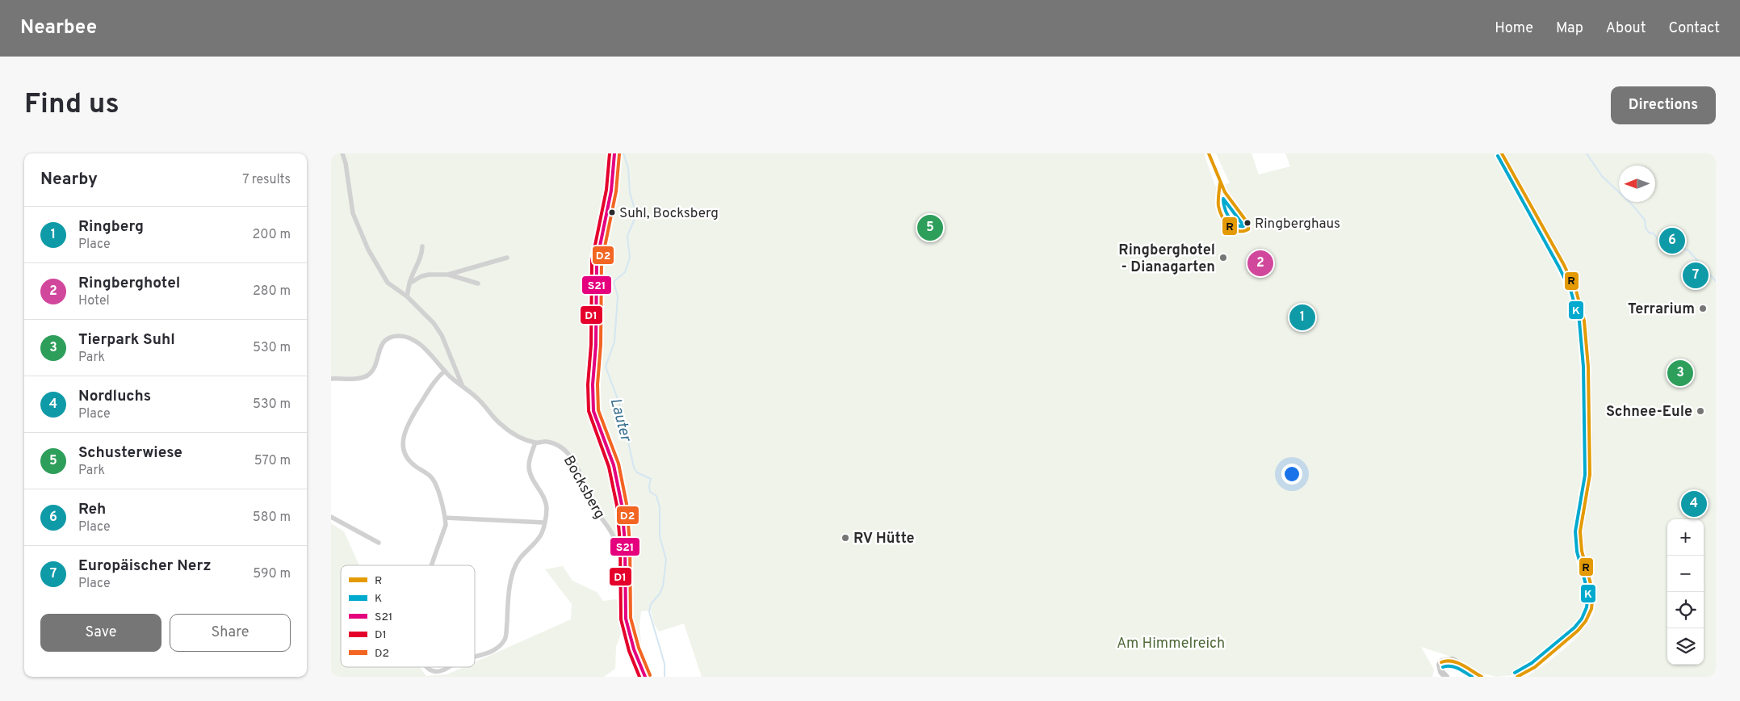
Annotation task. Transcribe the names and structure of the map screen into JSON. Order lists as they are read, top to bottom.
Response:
{
  "streets": {
    "street": ["Bocksberg"]
  },
  "water": ["Lauter"],
  "parks": ["Am Himmelreich"],
  "places": [
    "Suhl, Bocksberg",
    "Ringberghaus",
    "Ringberghotel - Dianagarten",
    "Terrarium",
    "Schnee-Eule",
    "RV Hütte"
  ],
  "lines": [
    "transit line R",
    "transit line S21",
    "transit line D1",
    "transit line D2",
    "transit line K"
  ],
  "legend": [
    "R",
    "K",
    "S21",
    "D1",
    "D2"
  ],
  "north": "left",
  "page": {
    "header": "Nearbee",
    "nav": [
      "Home",
      "Map",
      "About",
      "Contact"
    ],
    "buttons": [
      "Directions",
      ["Save", "Share"]
    ],
    "title": "Find us",
    "heading": ["Nearby", "7 results"],
    "list": [
      {
        "mark": "1",
        "name": "Ringberg",
        "note": "Place",
        "value": "200 m"
      },
      {
        "mark": "2",
        "name": "Ringberghotel",
        "note": "Hotel",
        "value": "280 m"
      },
      {
        "mark": "3",
        "name": "Tierpark Suhl",
        "note": "Park",
        "value": "530 m"
      },
      {
        "mark": "4",
        "name": "Nordluchs",
        "note": "Place",
        "value": "530 m"
      },
      {
        "mark": "5",
        "name": "Schusterwiese",
        "note": "Park",
        "value": "570 m"
      },
      {
        "mark": "6",
        "name": "Reh",
        "note": "Place",
        "value": "580 m"
      },
      {
        "mark": "7",
        "name": "Europäischer Nerz",
        "note": "Place",
        "value": "590 m"
      }
    ],
    "pins": [
      "5",
      "6",
      "2",
      "7",
      "1",
      "3",
      "4"
    ],
    "map_buttons": ["+", "−"]
  }
}
